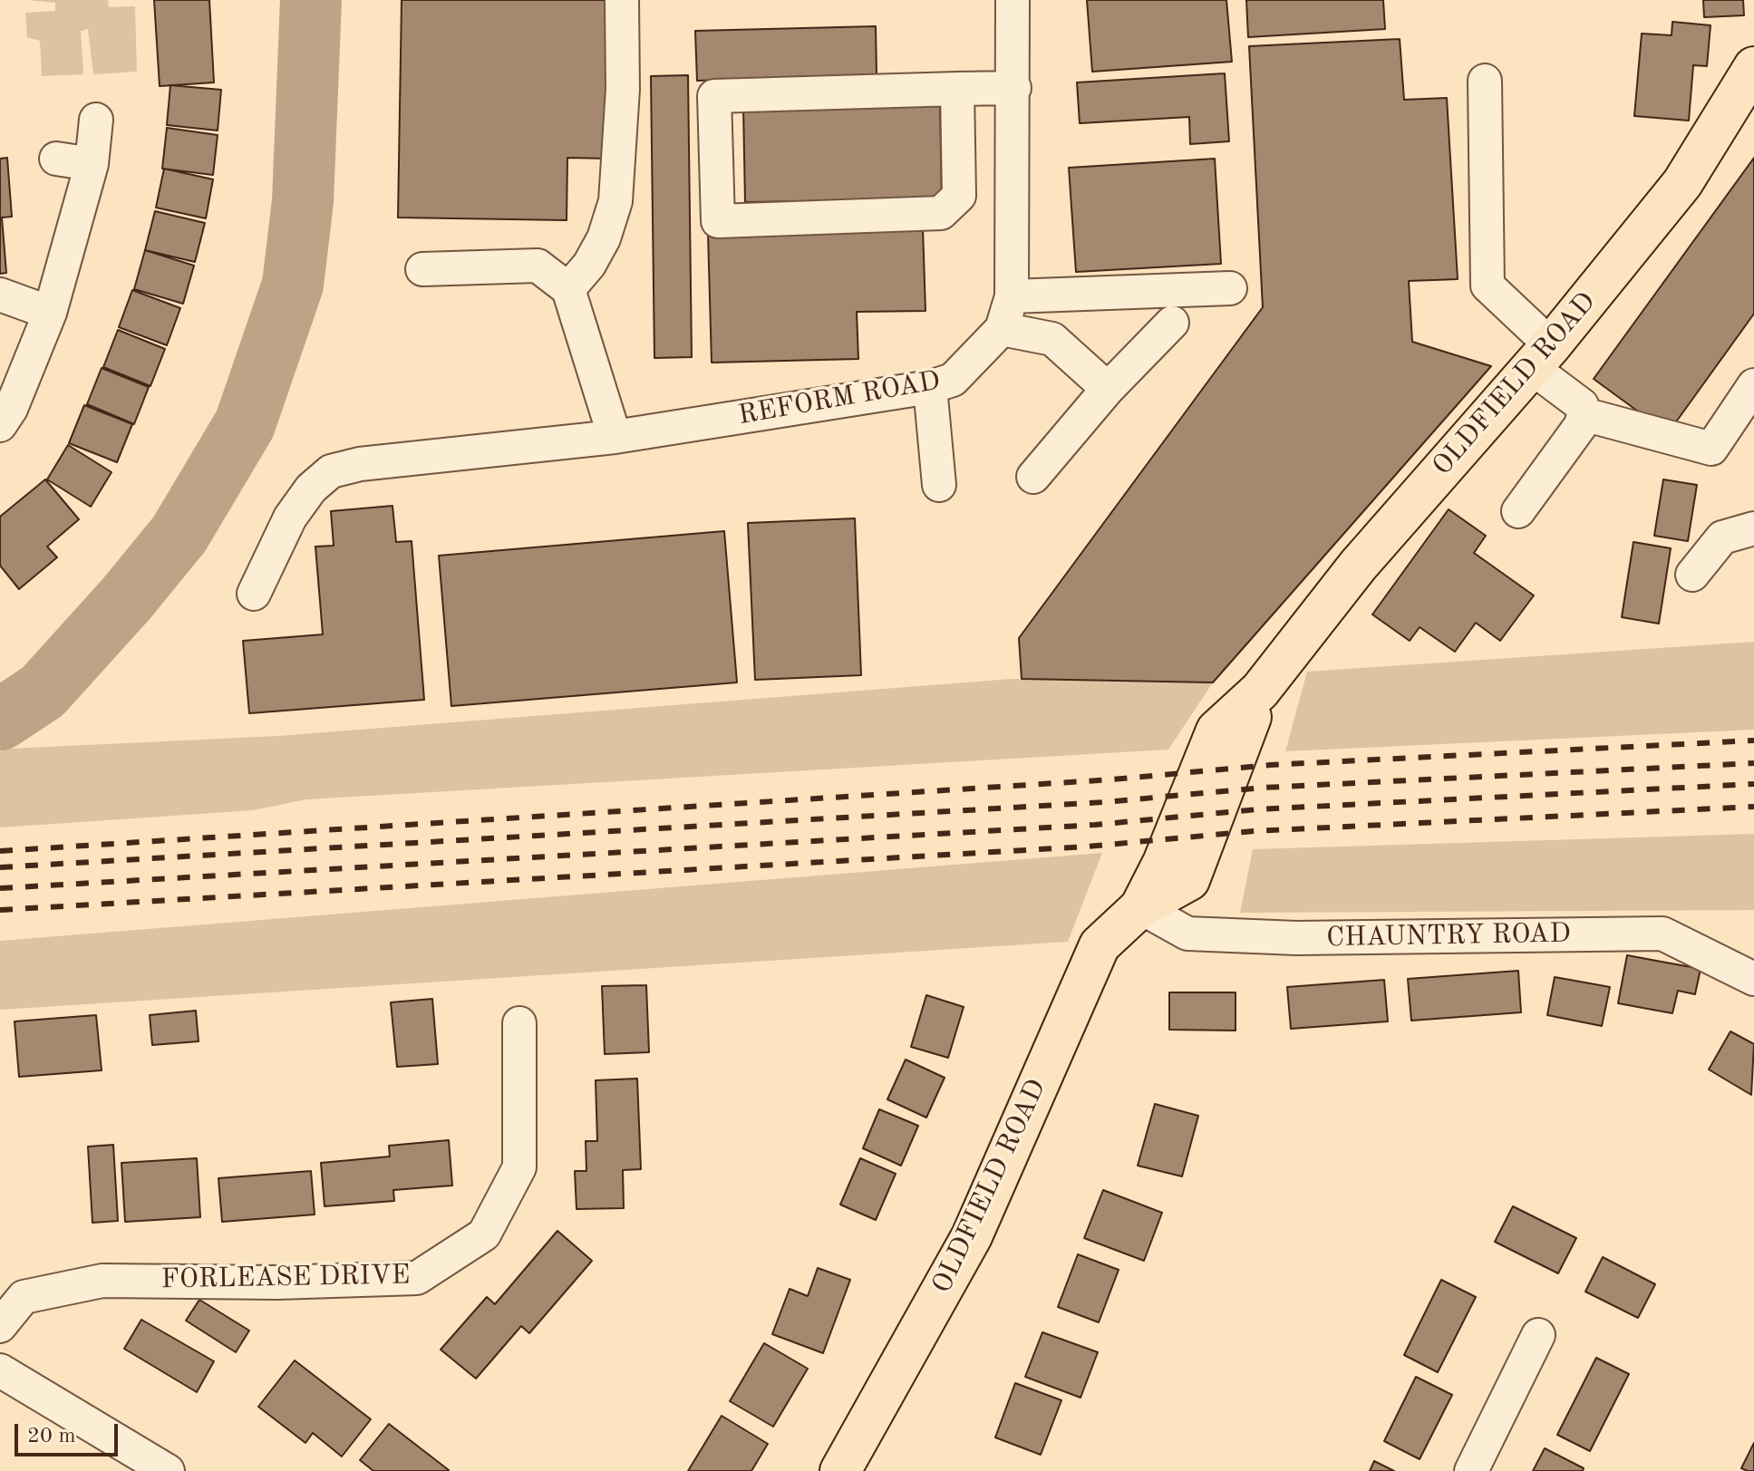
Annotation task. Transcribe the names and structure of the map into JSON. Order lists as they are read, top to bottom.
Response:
{
  "streets": {
    "main road": ["OLDFIELD ROAD"],
    "street": ["REFORM ROAD", "CHAUNTRY ROAD", "FORLEASE DRIVE"]
  },
  "crossings": [
    ["OLDFIELD ROAD", "CHAUNTRY ROAD"]
  ],
  "scale_bar": "20 m"
}
